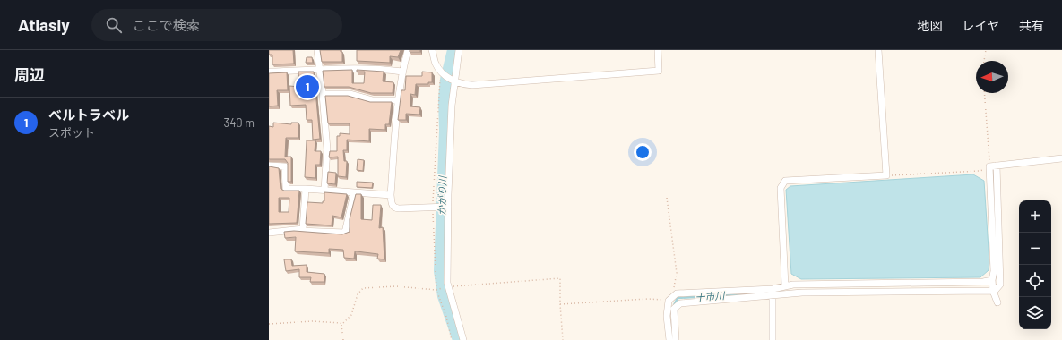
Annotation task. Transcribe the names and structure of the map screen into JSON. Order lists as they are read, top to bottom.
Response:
{
  "water": ["かがり川", "十市川"],
  "north": "left",
  "page": {
    "header": "Atlasly",
    "search": "ここで検索",
    "nav": ["地図", "レイヤ", "共有"],
    "heading": "周辺",
    "pins": "1",
    "list": [
      {
        "mark": "1",
        "name": "ベルトラベル",
        "note": "スポット",
        "value": "340 m"
      }
    ],
    "map_buttons": ["+", "−"]
  }
}
